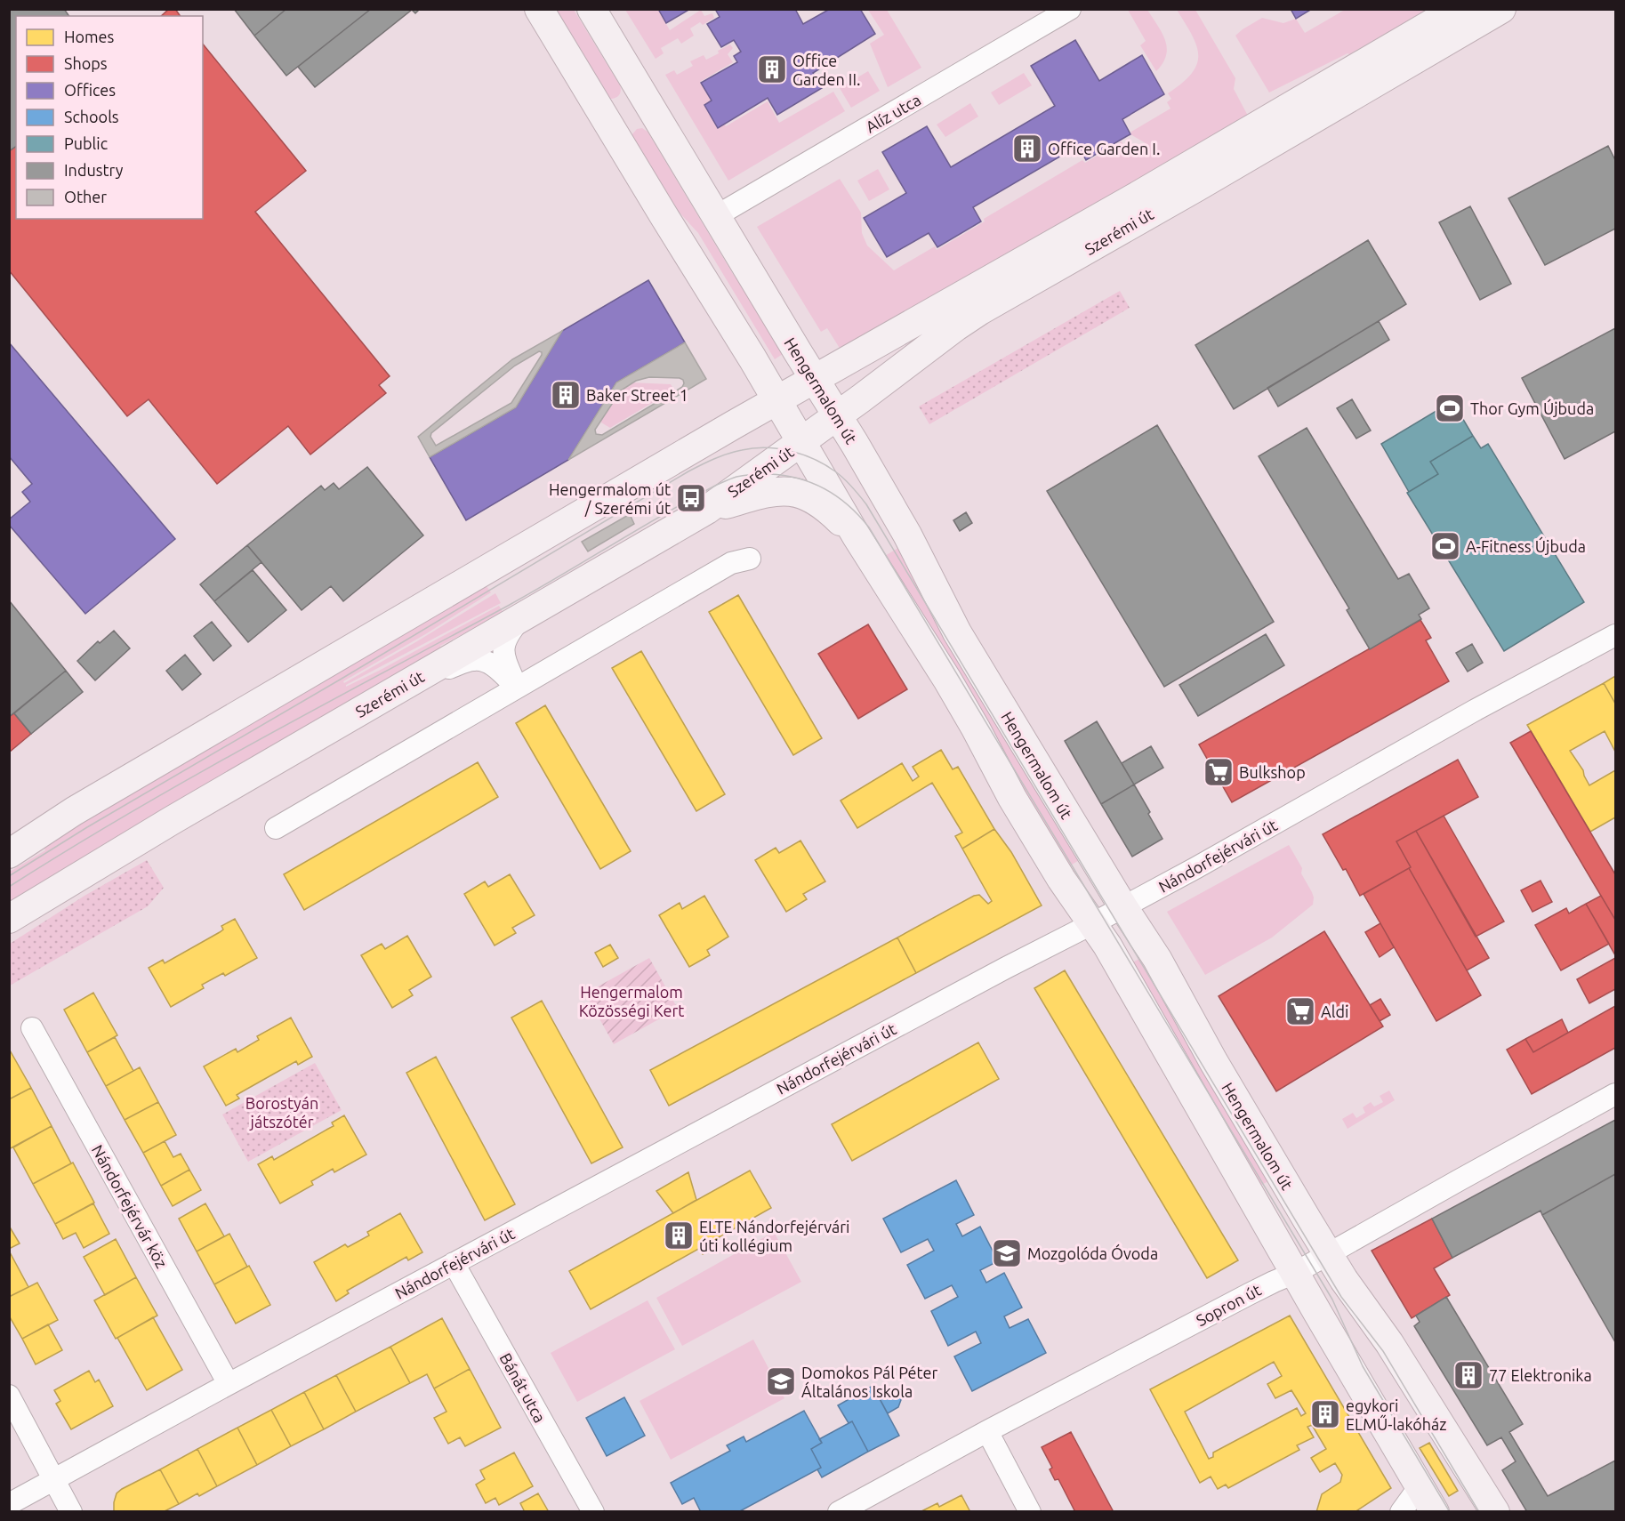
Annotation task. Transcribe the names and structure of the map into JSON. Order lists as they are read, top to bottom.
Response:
{
  "streets": {
    "main road": ["Szerémi út", "Hengermalom út"],
    "street": [
      "Alíz utca",
      "Nándorfejérvári út",
      "Nándorfejérvár köz",
      "Sopron út",
      "Bánát utca"
    ]
  },
  "crossings": [
    ["Alíz utca", "Hengermalom út"],
    ["Szerémi út", "Hengermalom út"],
    ["Hengermalom út", "Nándorfejérvári út"],
    ["Hengermalom út", "Sopron út"],
    ["Nándorfejérvári út", "Nándorfejérvár köz"],
    ["Nándorfejérvári út", "Bánát utca"]
  ],
  "parks": ["Hengermalom Közösségi Kert", "Borostyán játszótér"],
  "places": {
    "building": [
      "Office Garden II.",
      "Office Garden I.",
      "Baker Street 1",
      "ELTE Nándorfejérvári úti kollégium",
      "77 Elektronika",
      "egykori ELMŰ-lakóház"
    ],
    "sports": ["Thor Gym Újbuda", "A-Fitness Újbuda"],
    "bus stop": ["Hengermalom út / Szerémi út"],
    "supermarket": ["Bulkshop", "Aldi"],
    "school or university": ["Mozgolóda Óvoda", "Domokos Pál Péter Általános Iskola"]
  },
  "legend": [
    "Homes",
    "Shops",
    "Offices",
    "Schools",
    "Public",
    "Industry",
    "Other"
  ]
}
